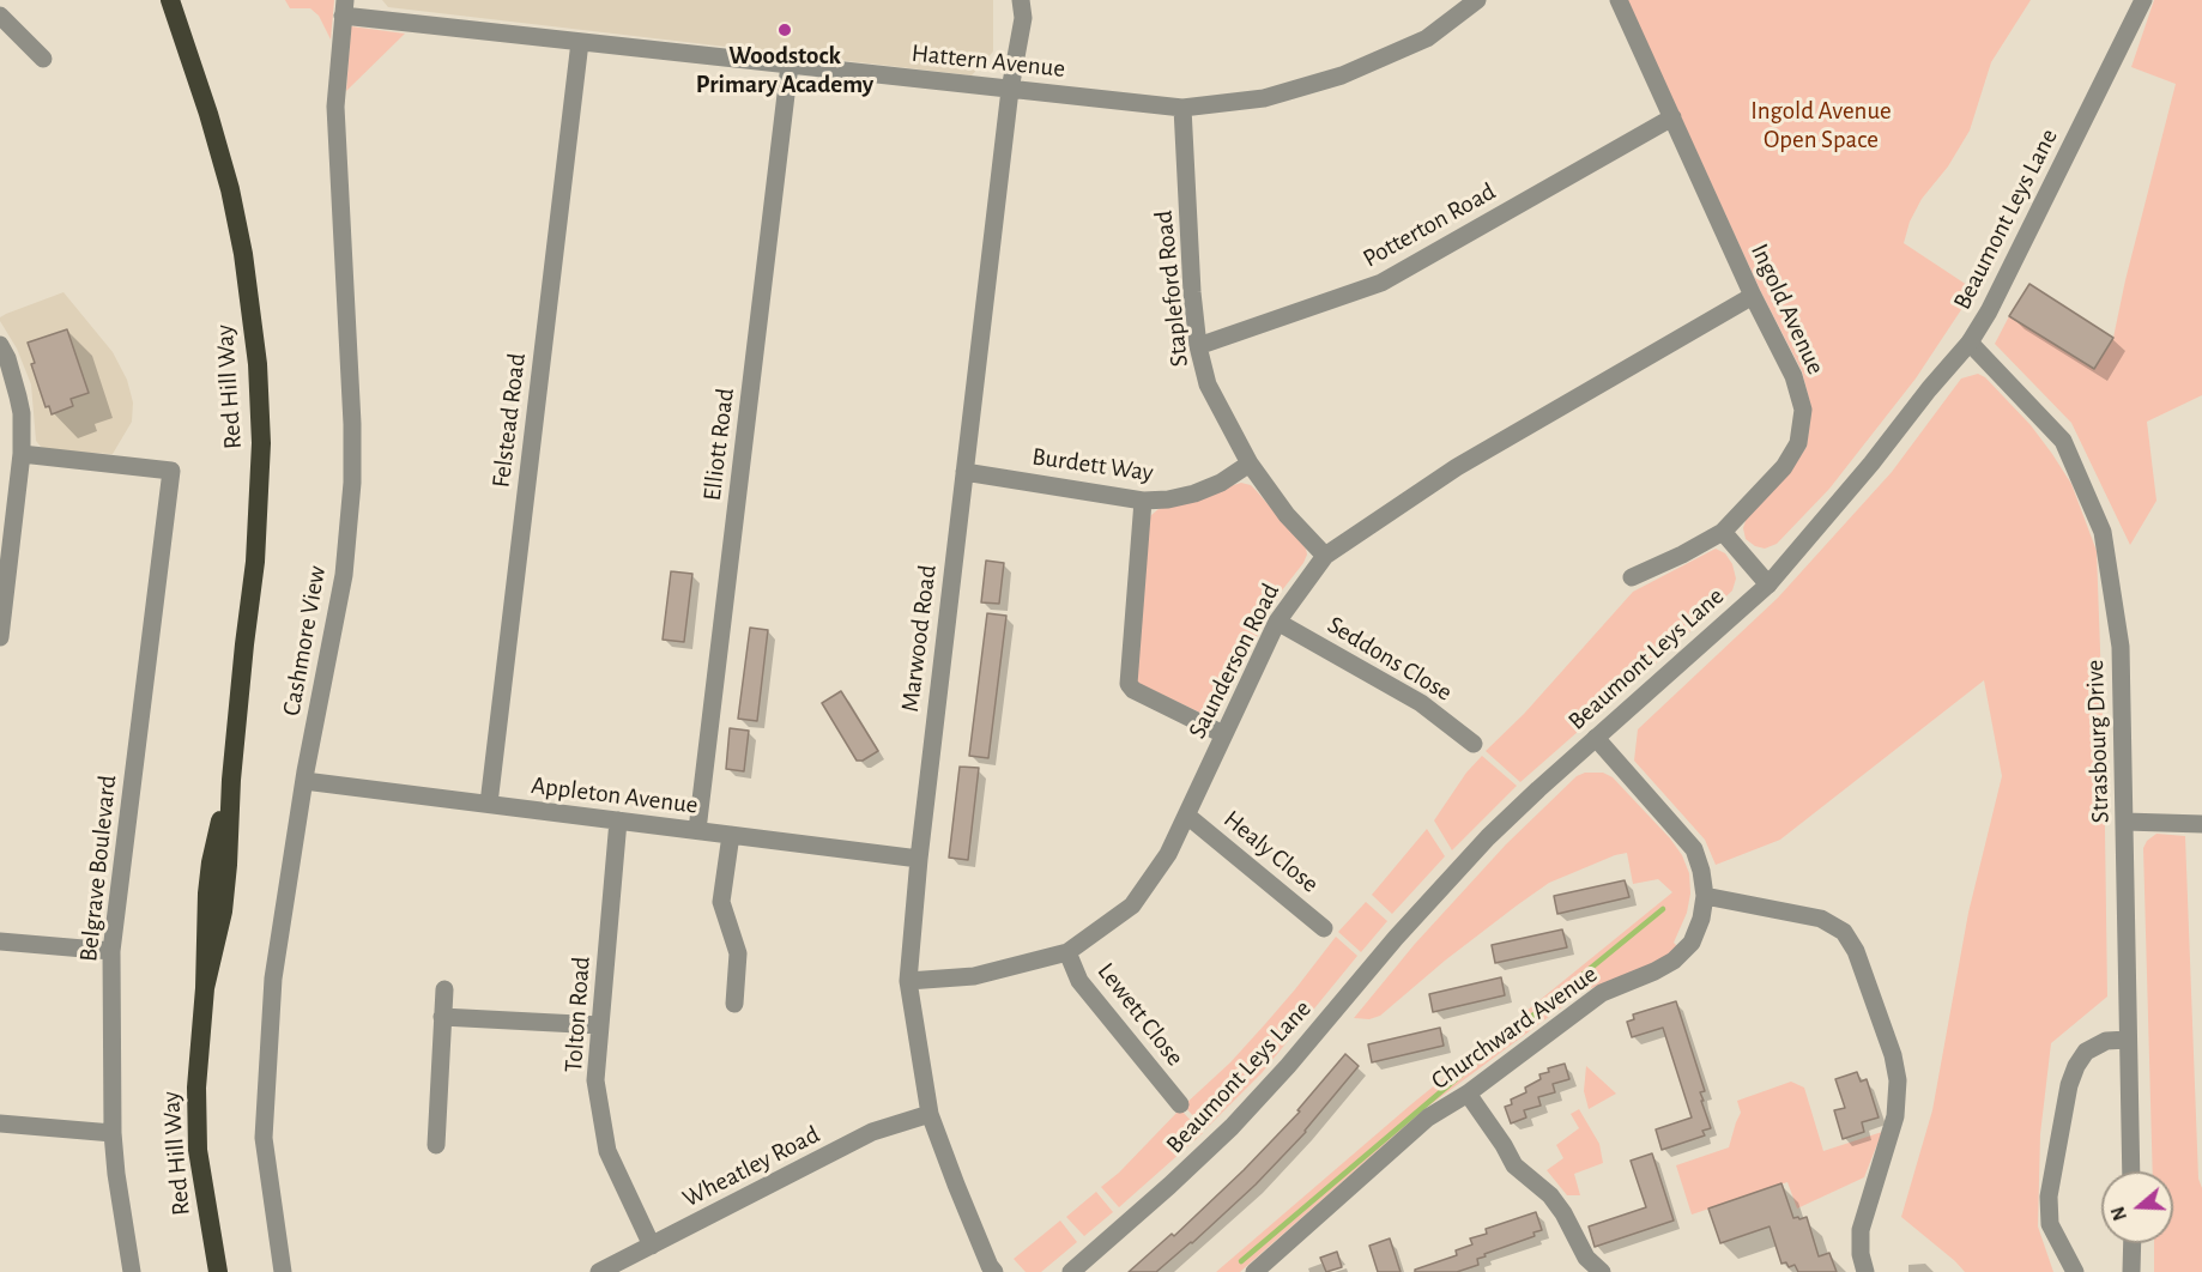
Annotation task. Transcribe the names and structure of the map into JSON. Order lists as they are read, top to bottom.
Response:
{
  "streets": {
    "highway": ["Red Hill Way"],
    "street": [
      "Hattern Avenue",
      "Beaumont Leys Lane",
      "Potterton Road",
      "Stapleford Road",
      "Ingold Avenue",
      "Felstead Road",
      "Elliott Road",
      "Burdett Way",
      "Marwood Road",
      "Cashmore View",
      "Seddons Close",
      "Saunderson Road",
      "Strasbourg Drive",
      "Appleton Avenue",
      "Healy Close",
      "Belgrave Boulevard",
      "Tolton Road",
      "Lewett Close",
      "Churchward Avenue",
      "Wheatley Road"
    ]
  },
  "crossings": [
    ["Hattern Avenue", "Stapleford Road"],
    ["Hattern Avenue", "Felstead Road"],
    ["Hattern Avenue", "Elliott Road"],
    ["Hattern Avenue", "Marwood Road"],
    ["Hattern Avenue", "Cashmore View"],
    ["Beaumont Leys Lane", "Strasbourg Drive"],
    ["Beaumont Leys Lane", "Churchward Avenue"],
    ["Potterton Road", "Stapleford Road"],
    ["Potterton Road", "Ingold Avenue"],
    ["Stapleford Road", "Burdett Way"],
    ["Stapleford Road", "Saunderson Road"],
    ["Ingold Avenue", "Saunderson Road"],
    ["Felstead Road", "Appleton Avenue"],
    ["Elliott Road", "Appleton Avenue"],
    ["Burdett Way", "Marwood Road"],
    ["Marwood Road", "Saunderson Road"],
    ["Marwood Road", "Appleton Avenue"],
    ["Marwood Road", "Wheatley Road"],
    ["Cashmore View", "Appleton Avenue"],
    ["Seddons Close", "Saunderson Road"],
    ["Saunderson Road", "Healy Close"],
    ["Saunderson Road", "Lewett Close"],
    ["Appleton Avenue", "Tolton Road"],
    ["Tolton Road", "Wheatley Road"]
  ],
  "parks": ["Ingold Avenue Open Space"],
  "places": ["Woodstock Primary Academy"],
  "north": "left"
}
